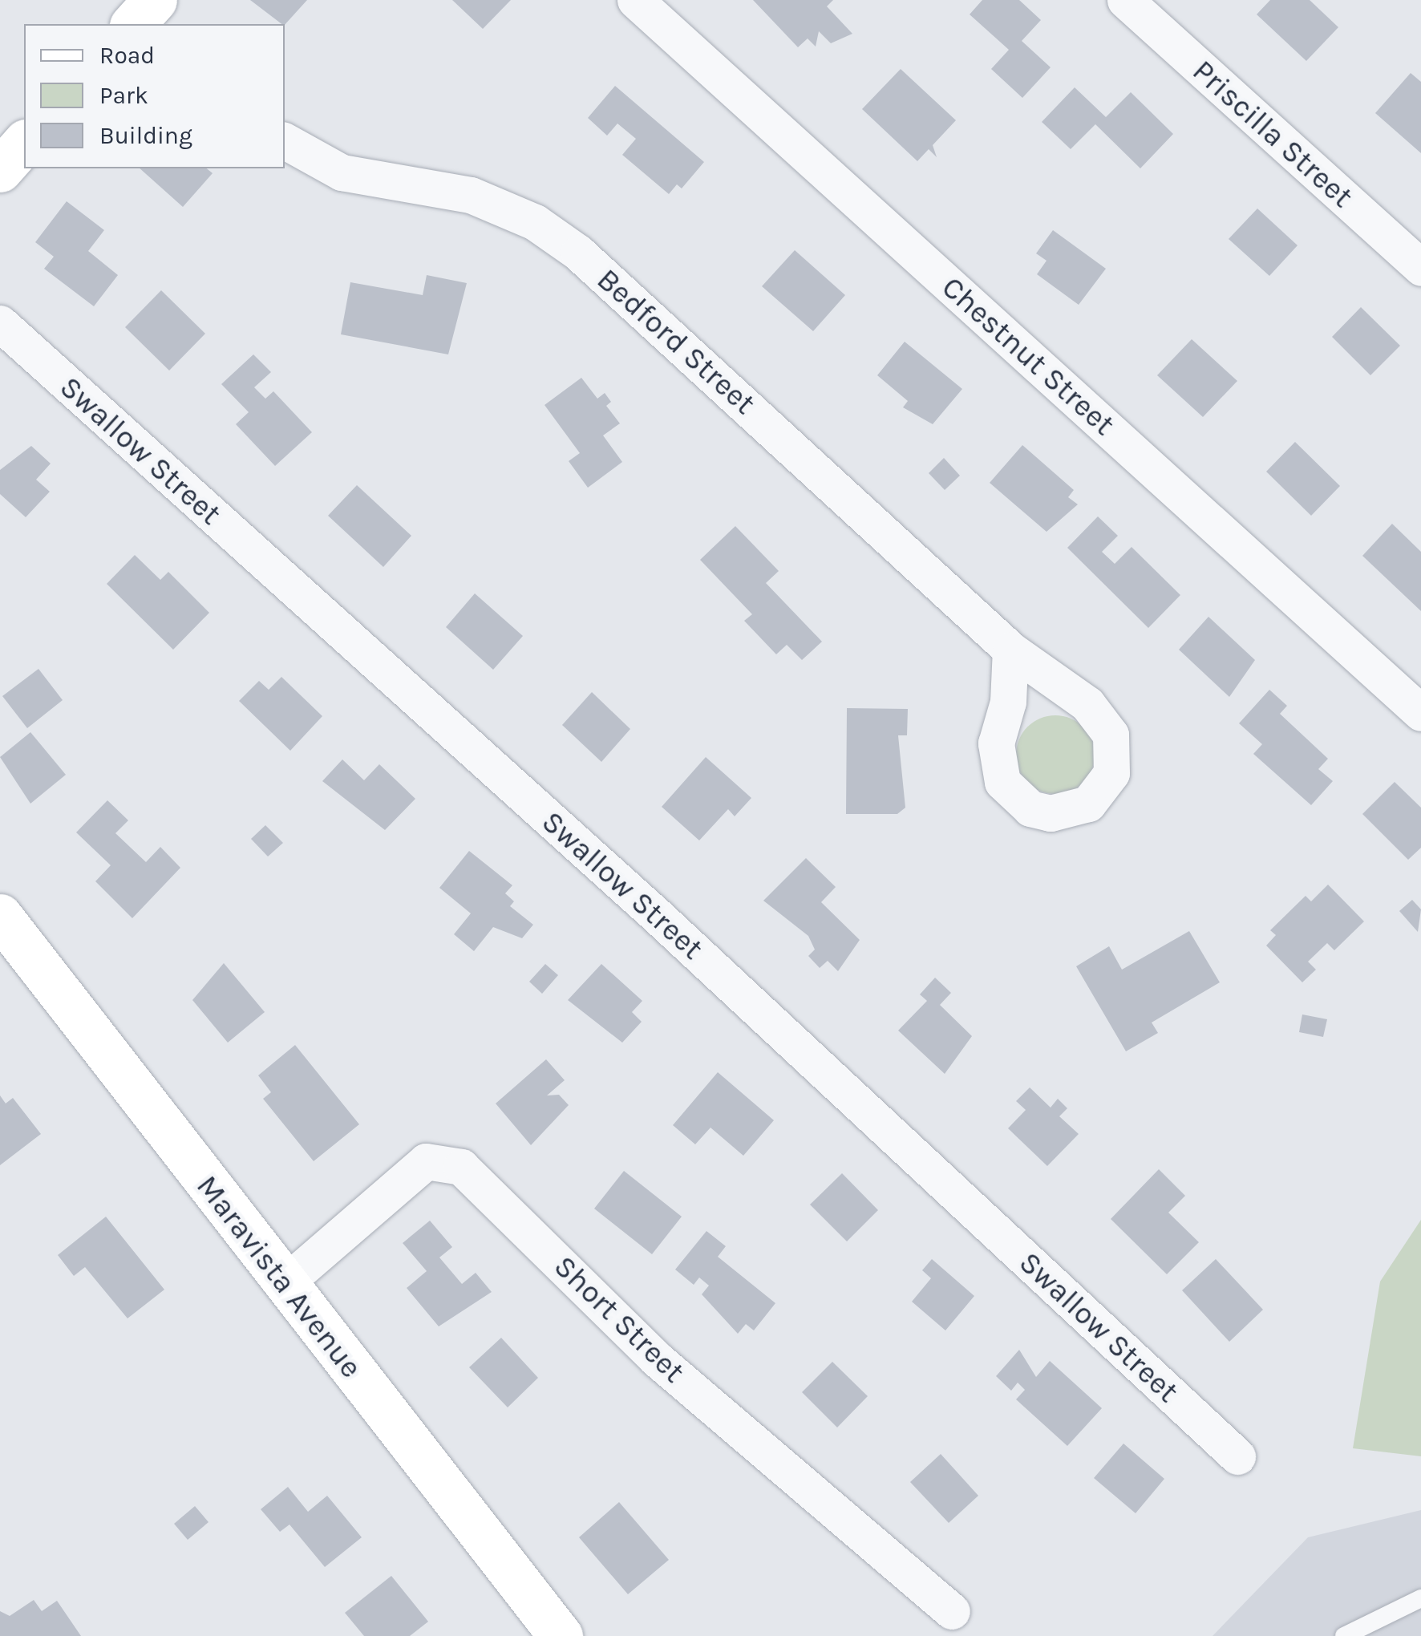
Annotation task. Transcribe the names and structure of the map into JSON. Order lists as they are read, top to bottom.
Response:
{
  "streets": {
    "main road": ["Maravista Avenue"],
    "street": [
      "Priscilla Street",
      "Bedford Street",
      "Chestnut Street",
      "Swallow Street",
      "Short Street"
    ]
  },
  "crossings": [
    ["Maravista Avenue", "Short Street"]
  ],
  "legend": ["Road", "Park", "Building"]
}
